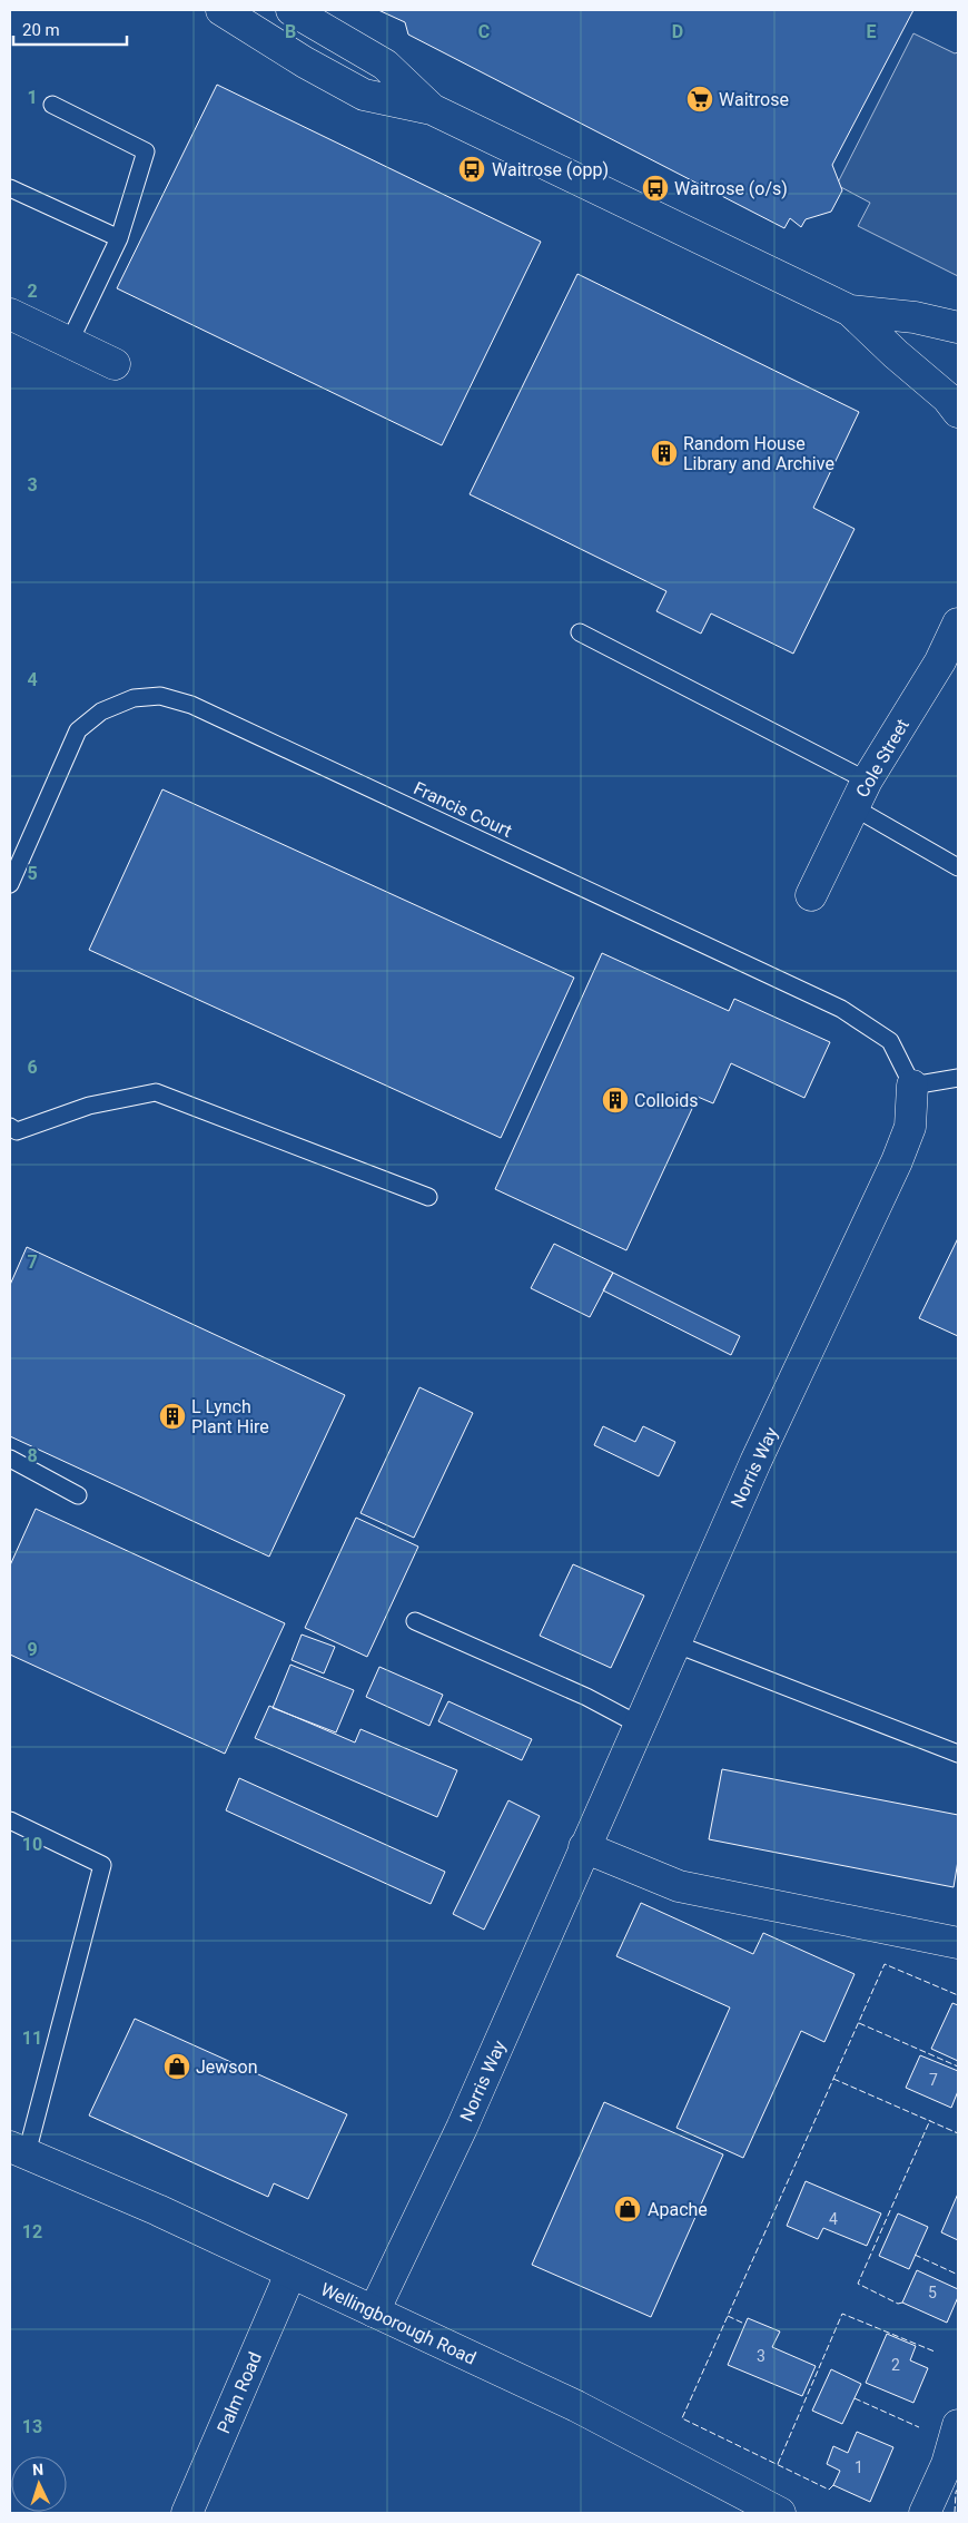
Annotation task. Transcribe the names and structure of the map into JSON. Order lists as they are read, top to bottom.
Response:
{
  "streets": {
    "street": [
      "Cole Street",
      "Norris Way",
      "Wellingborough Road",
      "Palm Road"
    ],
    "lane": ["Francis Court"]
  },
  "crossings": [
    ["Francis Court", "Norris Way"],
    ["Norris Way", "Wellingborough Road"],
    ["Wellingborough Road", "Palm Road"]
  ],
  "places": {
    "supermarket": ["Waitrose"],
    "bus stop": ["Waitrose (opp)", "Waitrose (o/s)"],
    "building": ["Random House Library and Archive", "Colloids", "L Lynch Plant Hire"],
    "shop": ["Jewson", "Apache"]
  },
  "house_numbers": [
    "7",
    "4",
    "5",
    "3",
    "2",
    "1"
  ],
  "scale_bar": "20 m",
  "north": "top",
  "grid": {
    "columns": [
      "B",
      "C",
      "D",
      "E"
    ],
    "rows": [
      "1",
      "2",
      "3",
      "4",
      "5",
      "6",
      "7",
      "8",
      "9",
      "10",
      "11",
      "12",
      "13"
    ]
  }
}
